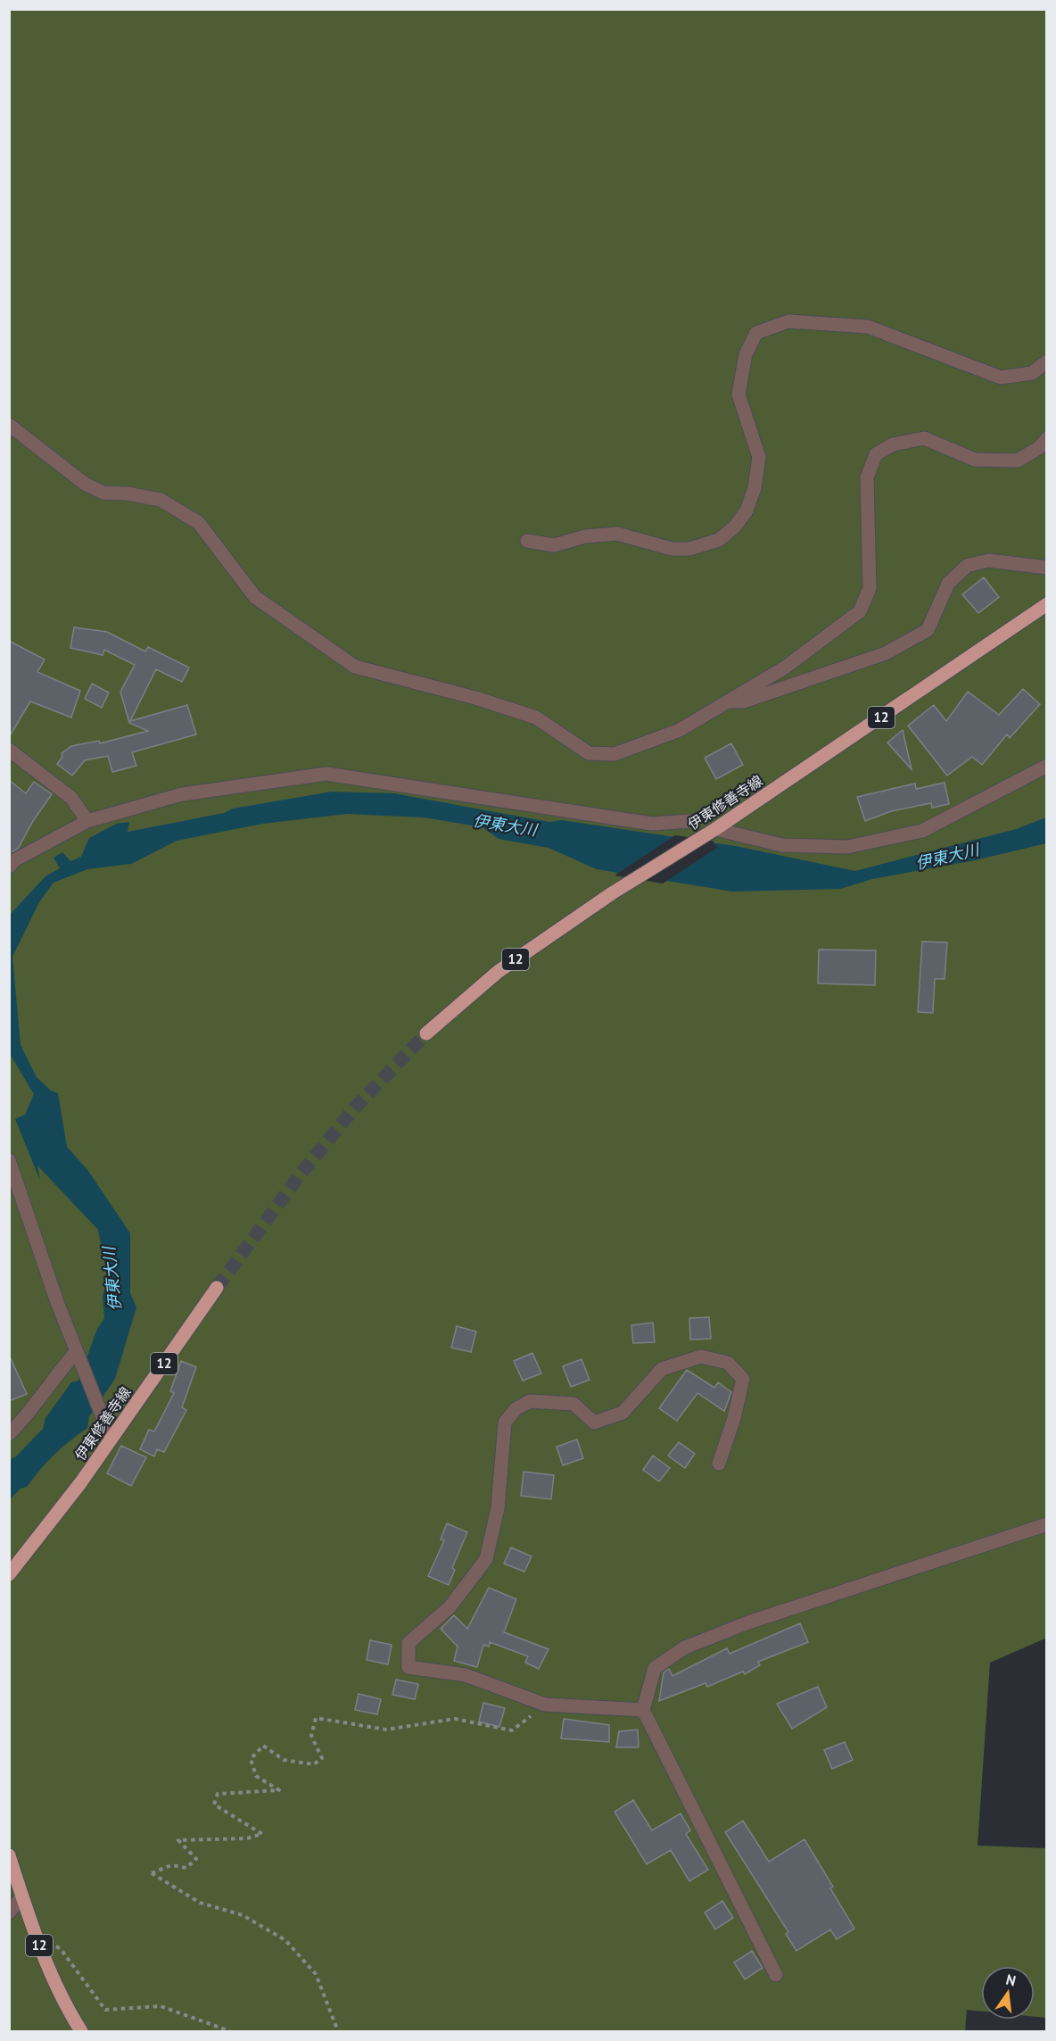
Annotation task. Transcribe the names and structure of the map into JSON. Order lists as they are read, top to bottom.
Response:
{
  "streets": {
    "main road": ["12", "伊東修善寺線"]
  },
  "water": ["伊東大川"],
  "north": "top"
}
